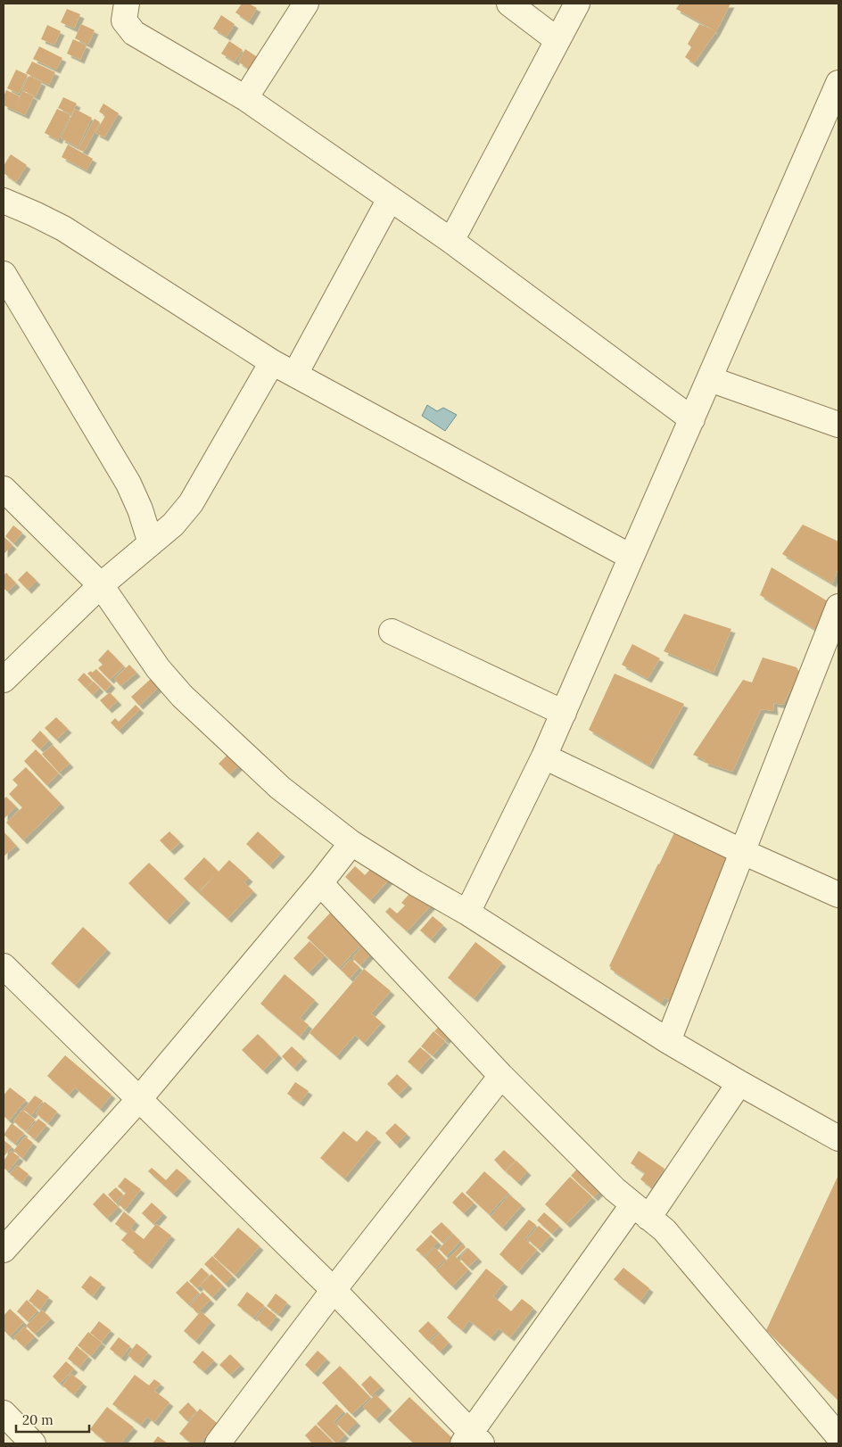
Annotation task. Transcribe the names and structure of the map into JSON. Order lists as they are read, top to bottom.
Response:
{
  "scale_bar": "20 m"
}
